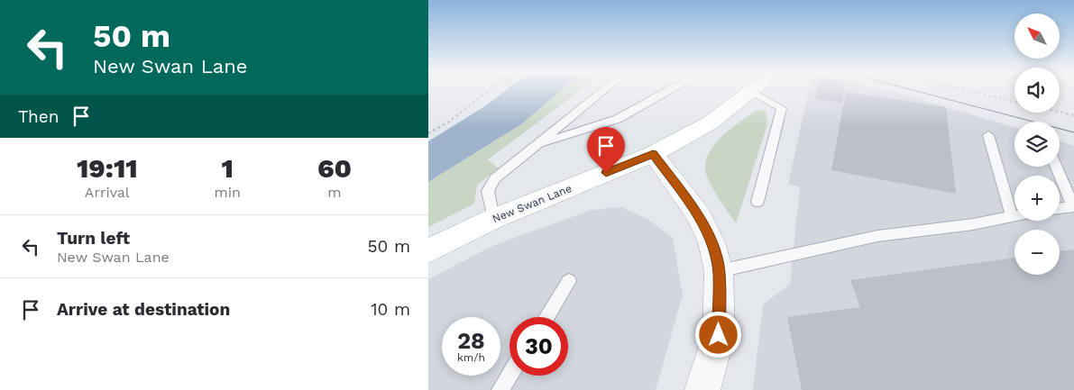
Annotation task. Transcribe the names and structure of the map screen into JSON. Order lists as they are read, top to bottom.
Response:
{
  "streets": {
    "main road": ["New Swan Lane"]
  },
  "north": "top left",
  "page": {
    "turn": ["50 m", "New Swan Lane"],
    "map_buttons": ["+", "−"],
    "then": "Then",
    "eta": [
      "19:11",
      "Arrival",
      "1",
      "min",
      "60",
      "m"
    ],
    "list": [
      {
        "name": "Turn left",
        "note": "New Swan Lane",
        "value": "50 m"
      },
      {
        "name": "Arrive at destination",
        "value": "10 m"
      }
    ],
    "speed": "28 km/h",
    "limit": "30"
  }
}
